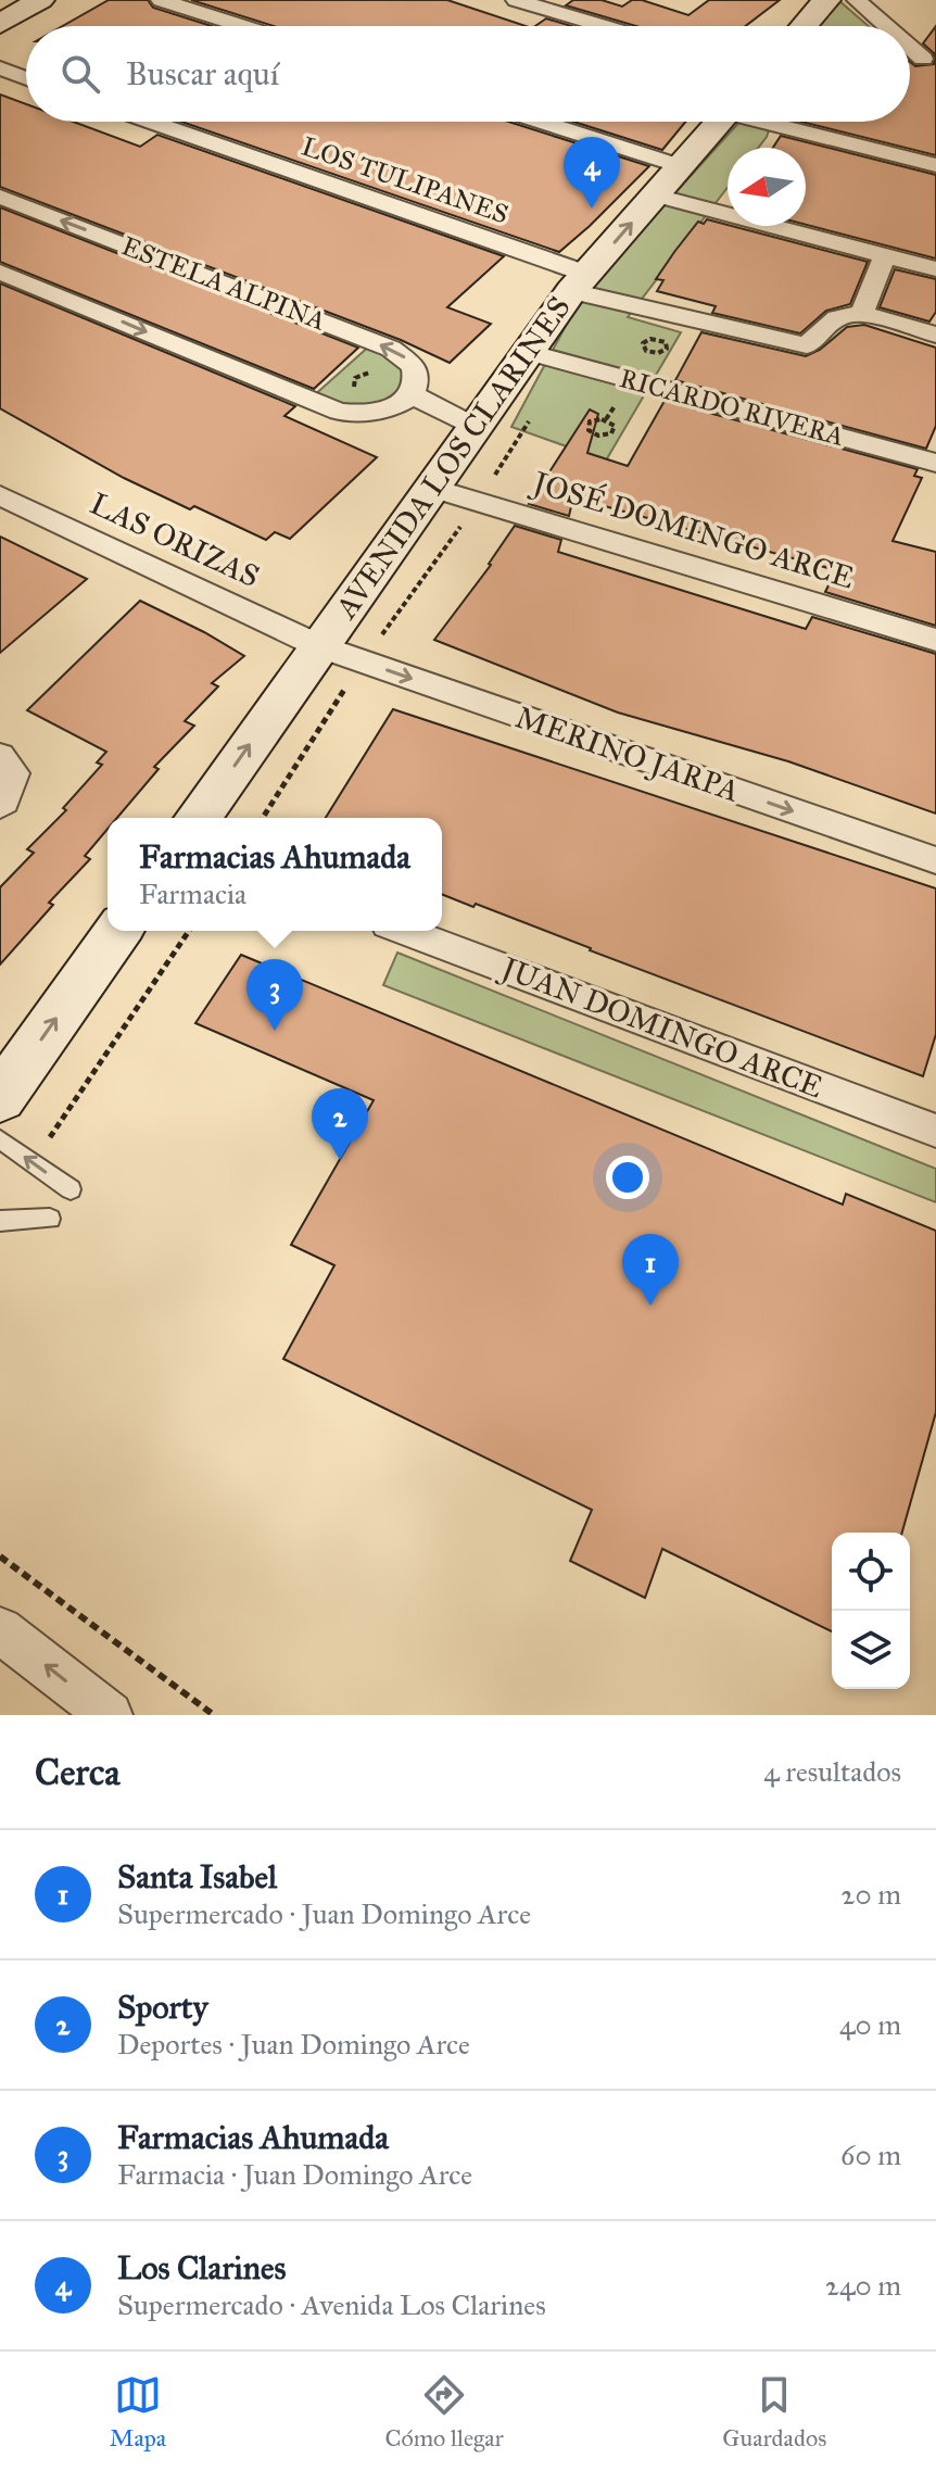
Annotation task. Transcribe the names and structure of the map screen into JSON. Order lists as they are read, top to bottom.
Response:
{
  "streets": {
    "main road": ["AVENIDA LOS CLARINES"],
    "street": [
      "LOS TULIPANES",
      "ESTELA ALPINA",
      "RICARDO RIVERA",
      "JOSÉ DOMINGO ARCE",
      "LAS ORIZAS",
      "MERINO JARPA",
      "JUAN DOMINGO ARCE"
    ]
  },
  "crossings": [
    ["LOS TULIPANES", "AVENIDA LOS CLARINES"],
    ["RICARDO RIVERA", "AVENIDA LOS CLARINES"],
    ["AVENIDA LOS CLARINES", "JOSÉ DOMINGO ARCE"],
    ["AVENIDA LOS CLARINES", "LAS ORIZAS"],
    ["AVENIDA LOS CLARINES", "MERINO JARPA"],
    ["LAS ORIZAS", "MERINO JARPA"]
  ],
  "one_way": ["AVENIDA LOS CLARINES", "MERINO JARPA"],
  "north": "left",
  "page": {
    "search": "Buscar aquí",
    "pins": [
      "4",
      "3",
      "2",
      "1"
    ],
    "popup": ["Farmacias Ahumada", "Farmacia"],
    "heading": ["Cerca", "4 resultados"],
    "list": [
      {
        "mark": "1",
        "name": "Santa Isabel",
        "note": "Supermercado · Juan Domingo Arce",
        "value": "20 m"
      },
      {
        "mark": "2",
        "name": "Sporty",
        "note": "Deportes · Juan Domingo Arce",
        "value": "40 m"
      },
      {
        "mark": "3",
        "name": "Farmacias Ahumada",
        "note": "Farmacia · Juan Domingo Arce",
        "value": "60 m"
      },
      {
        "mark": "4",
        "name": "Los Clarines",
        "note": "Supermercado · Avenida Los Clarines",
        "value": "240 m"
      }
    ],
    "nav": ["Mapa", "Cómo llegar", "Guardados"]
  }
}
